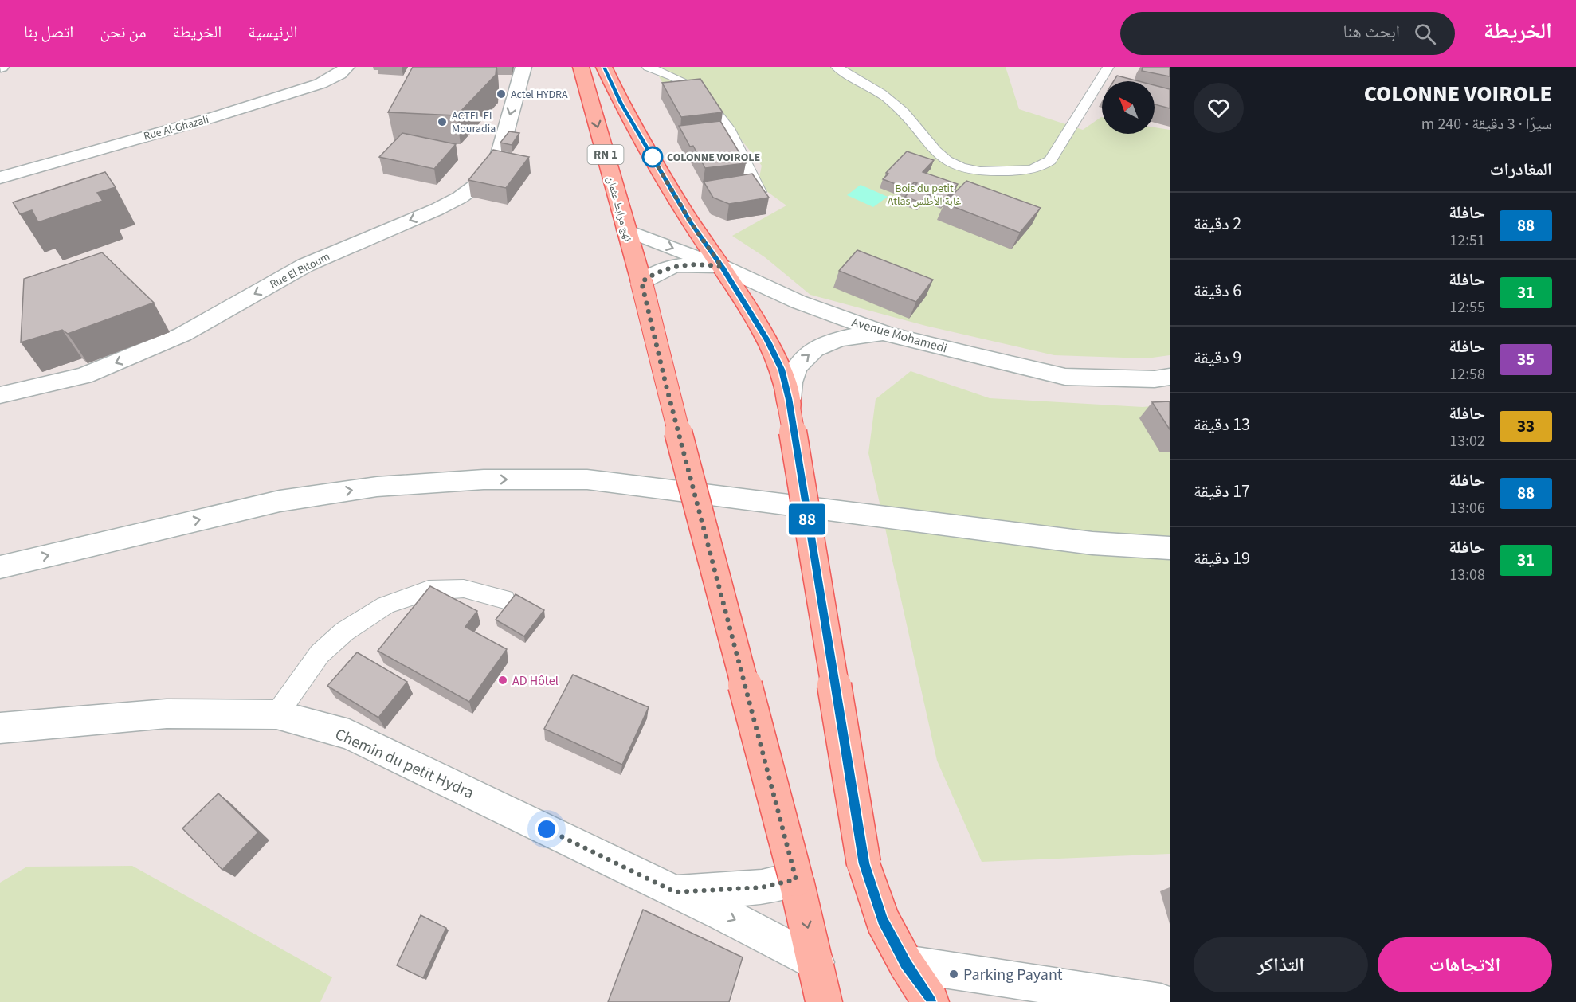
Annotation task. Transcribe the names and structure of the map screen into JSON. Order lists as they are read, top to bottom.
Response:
{
  "streets": {
    "main road": ["RN 1", "نهج مرابط عثمان"],
    "street": [
      "Rue Al-Ghazali",
      "Rue El Bitoum",
      "Avenue Mohamedi",
      "Chemin du petit Hydra"
    ]
  },
  "crossings": [
    ["RN 1", "Avenue Mohamedi"],
    ["نهج مرابط عثمان", "Avenue Mohamedi"],
    ["نهج مرابط عثمان", "Chemin du petit Hydra"]
  ],
  "one_way": ["Rue El Bitoum"],
  "parks": ["Bois du petit Atlas غابة الأطلس"],
  "places": [
    "Actel HYDRA",
    "ACTEL El Mouradia",
    "COLONNE VOIROLE",
    "AD Hôtel",
    "Parking Payant"
  ],
  "lines": ["bus line 88"],
  "north": "top left",
  "page": {
    "header": "الخريطة",
    "search": "ابحث هنا",
    "nav": [
      "الرئيسية",
      "الخريطة",
      "من نحن",
      "اتصل بنا"
    ],
    "heading": [
      ["COLONNE VOIROLE", "سيرًا · 3 دقيقة · 240 m"],
      "المغادرات"
    ],
    "on_map": "88",
    "list": [
      {
        "mark": "88",
        "name": "حافلة",
        "note": "12:51",
        "value": "2 دقيقة"
      },
      {
        "mark": "31",
        "name": "حافلة",
        "note": "12:55",
        "value": "6 دقيقة"
      },
      {
        "mark": "35",
        "name": "حافلة",
        "note": "12:58",
        "value": "9 دقيقة"
      },
      {
        "mark": "33",
        "name": "حافلة",
        "note": "13:02",
        "value": "13 دقيقة"
      },
      {
        "mark": "88",
        "name": "حافلة",
        "note": "13:06",
        "value": "17 دقيقة"
      },
      {
        "mark": "31",
        "name": "حافلة",
        "note": "13:08",
        "value": "19 دقيقة"
      }
    ],
    "buttons": ["الاتجاهات", "التذاكر"]
  }
}
